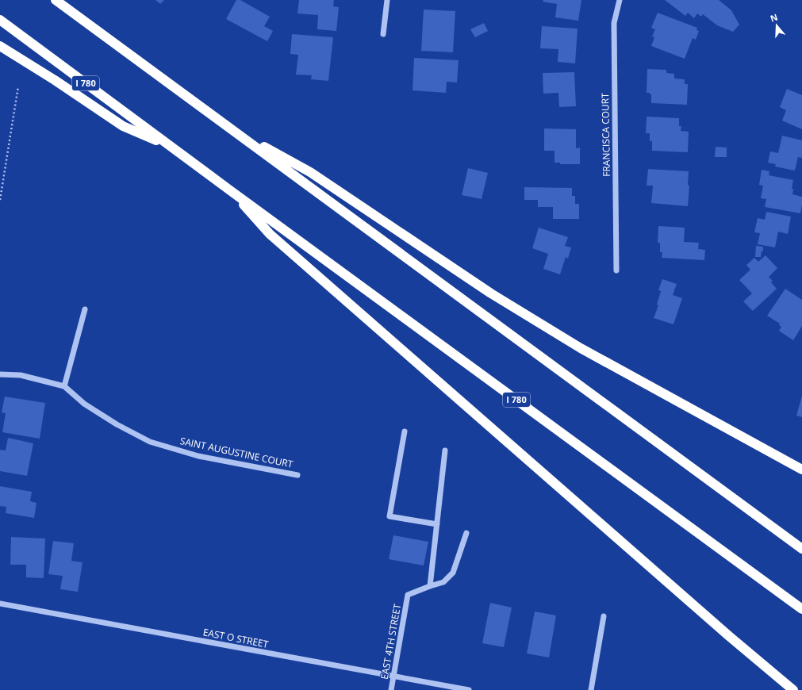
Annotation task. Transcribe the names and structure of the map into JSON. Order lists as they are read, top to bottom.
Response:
{
  "streets": {
    "highway": ["I 780"],
    "street": [
      "FRANCISCA COURT",
      "SAINT AUGUSTINE COURT",
      "EAST O STREET",
      "EAST 4TH STREET"
    ]
  },
  "crossings": [
    ["EAST O STREET", "EAST 4TH STREET"]
  ],
  "north": "top"
}
